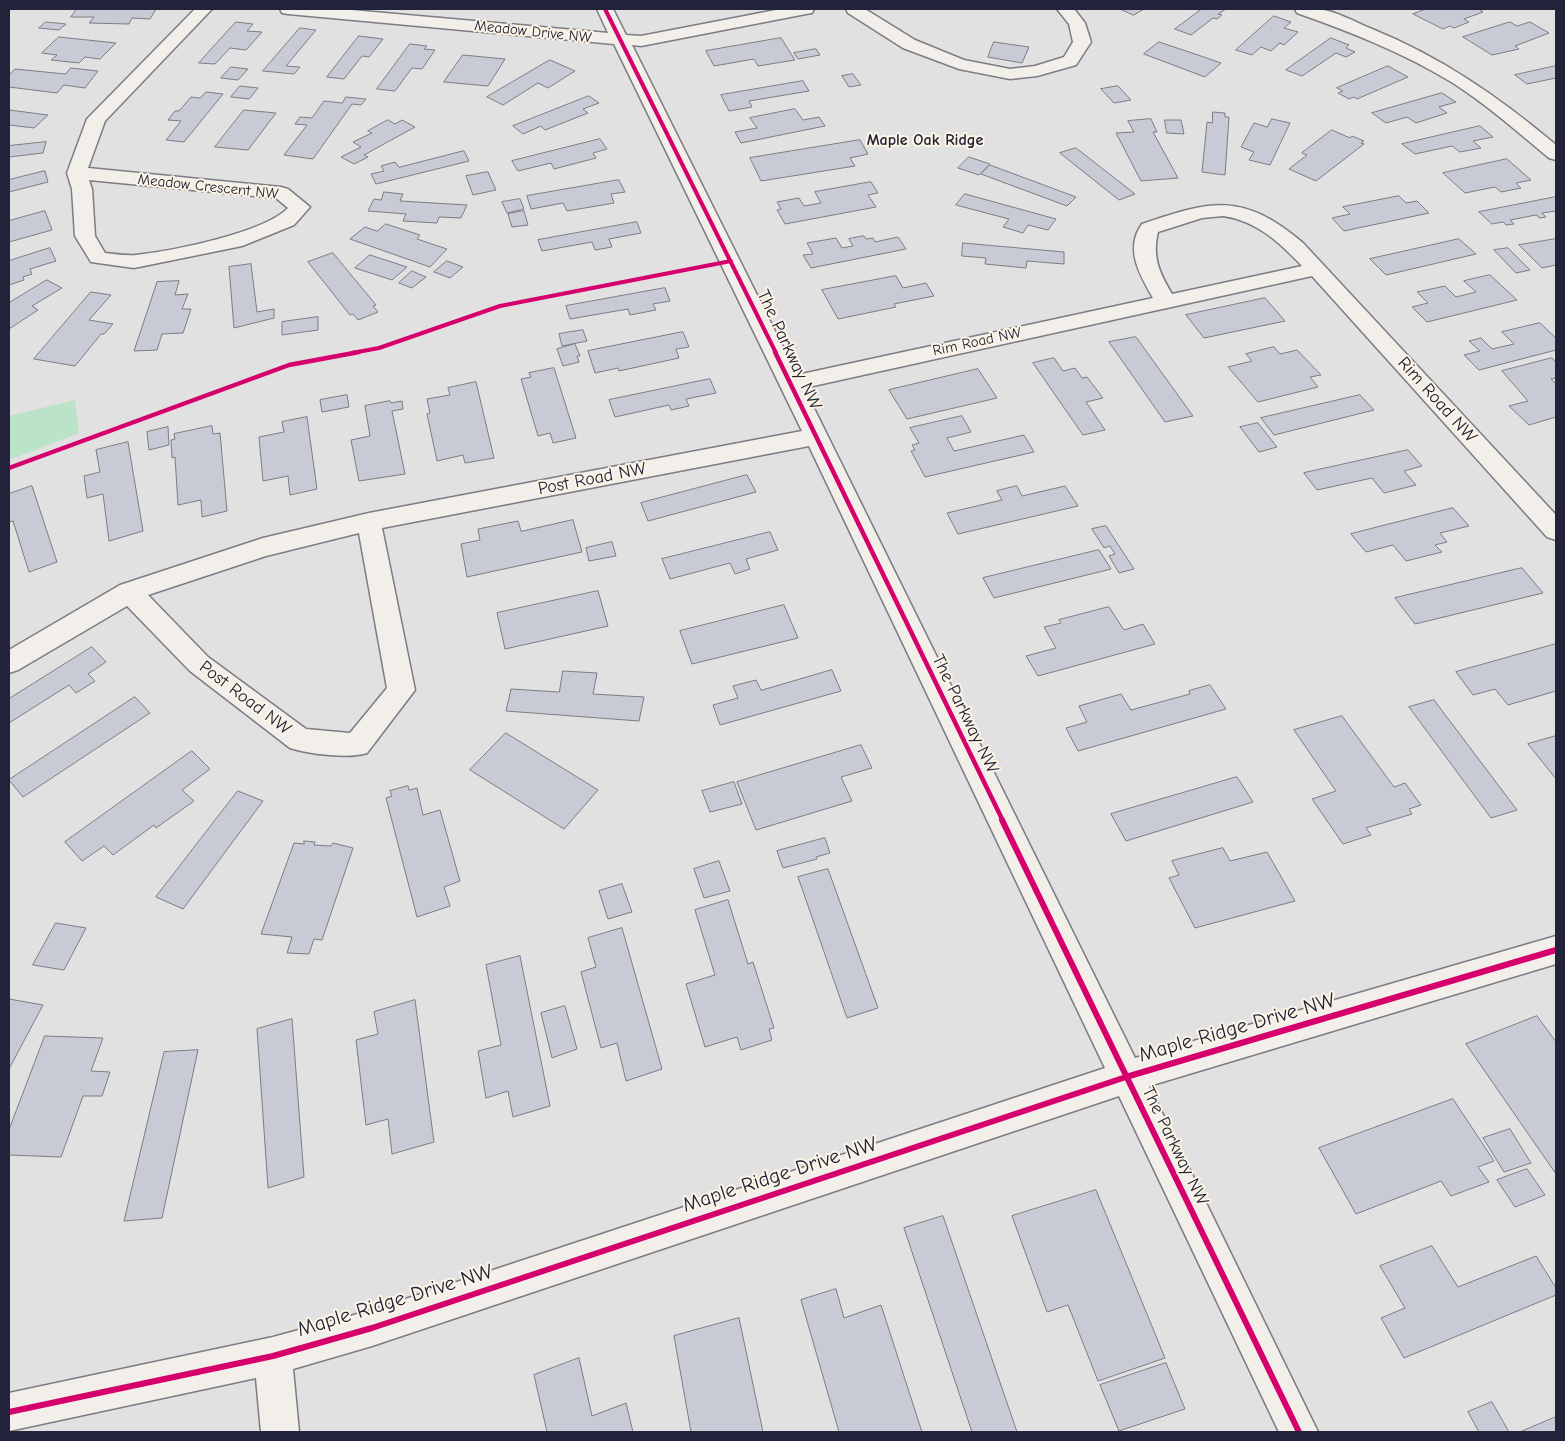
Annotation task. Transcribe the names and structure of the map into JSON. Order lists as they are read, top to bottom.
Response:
{
  "streets": {
    "street": [
      "Meadow Drive NW",
      "Meadow Crescent NW",
      "Rim Road NW",
      "The Parkway NW",
      "Post Road NW",
      "Maple Ridge Drive NW"
    ]
  },
  "crossings": [
    ["Meadow Drive NW", "The Parkway NW"],
    ["Rim Road NW", "The Parkway NW"],
    ["The Parkway NW", "Post Road NW"],
    ["The Parkway NW", "Maple Ridge Drive NW"]
  ],
  "districts": ["Maple Oak Ridge"]
}
